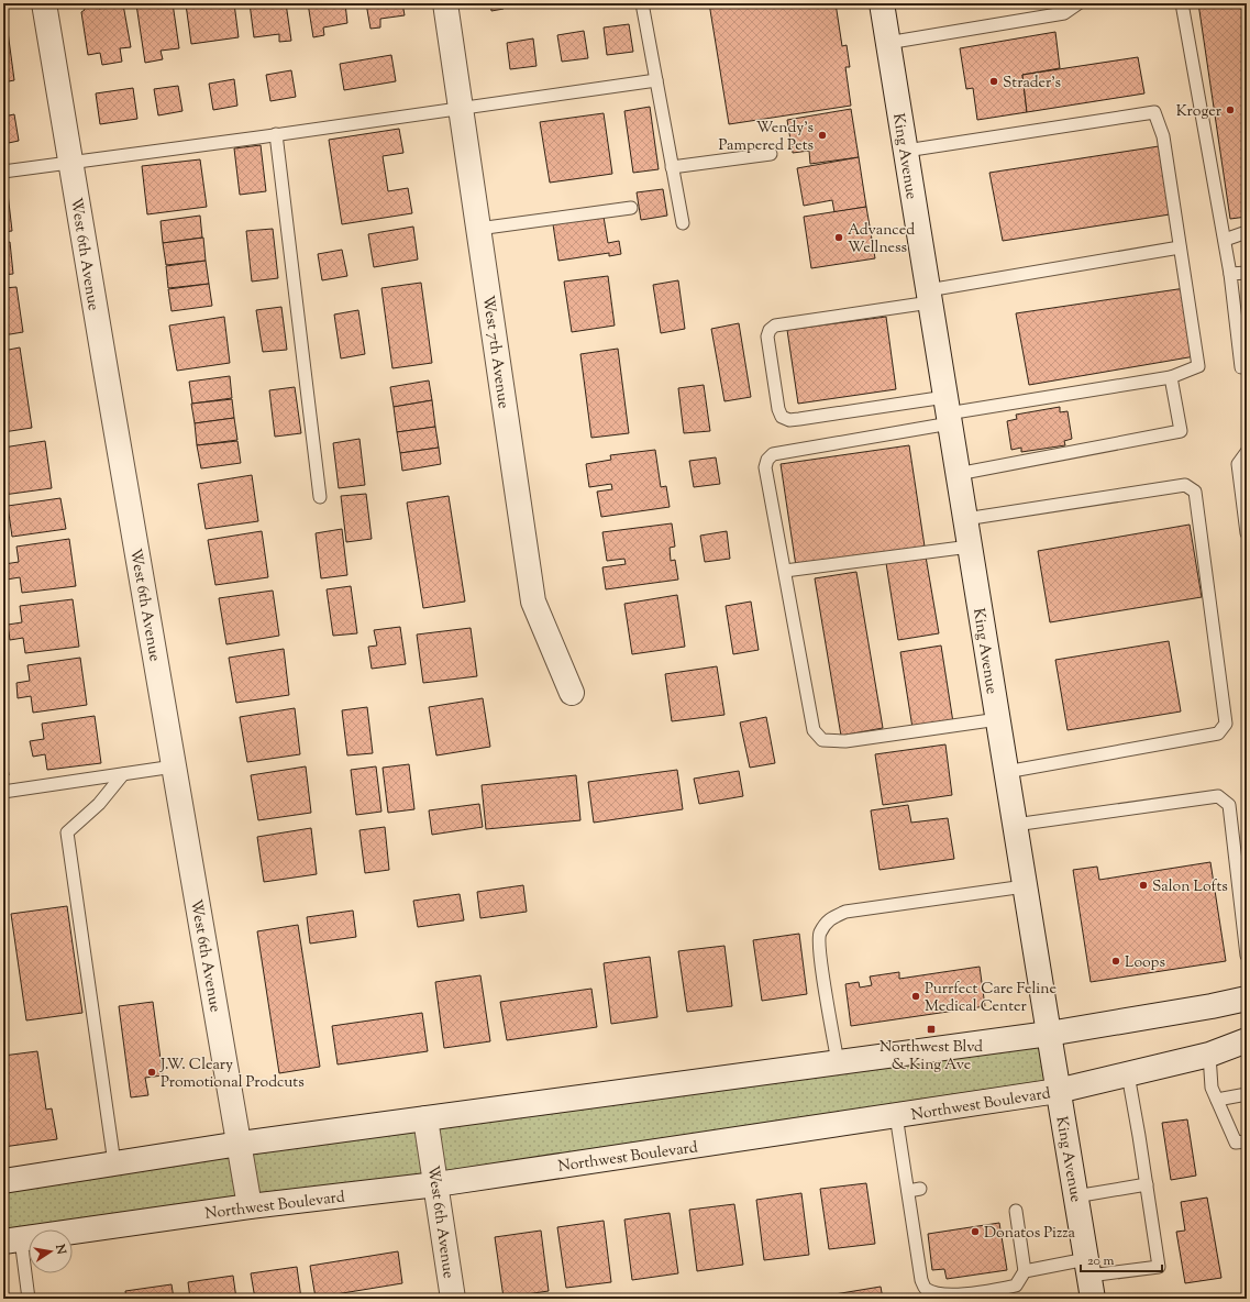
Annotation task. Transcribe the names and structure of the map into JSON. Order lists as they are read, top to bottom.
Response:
{
  "streets": {
    "street": [
      "King Avenue",
      "West 6th Avenue",
      "West 7th Avenue",
      "Northwest Boulevard"
    ]
  },
  "crossings": [
    ["King Avenue", "Northwest Boulevard"],
    ["West 6th Avenue", "Northwest Boulevard"]
  ],
  "places": {
    "other": [
      "Strader's",
      "Kroger",
      "Wendy's Pampered Pets",
      "Advanced Wellness",
      "Salon Lofts",
      "Loops",
      "Purrfect Care Feline Medical Center",
      "J.W. Cleary Promotional Prodcuts",
      "Donatos Pizza"
    ],
    "transit": ["Northwest Blvd & King Ave"]
  },
  "scale_bar": "20 m",
  "north": "right"
}
